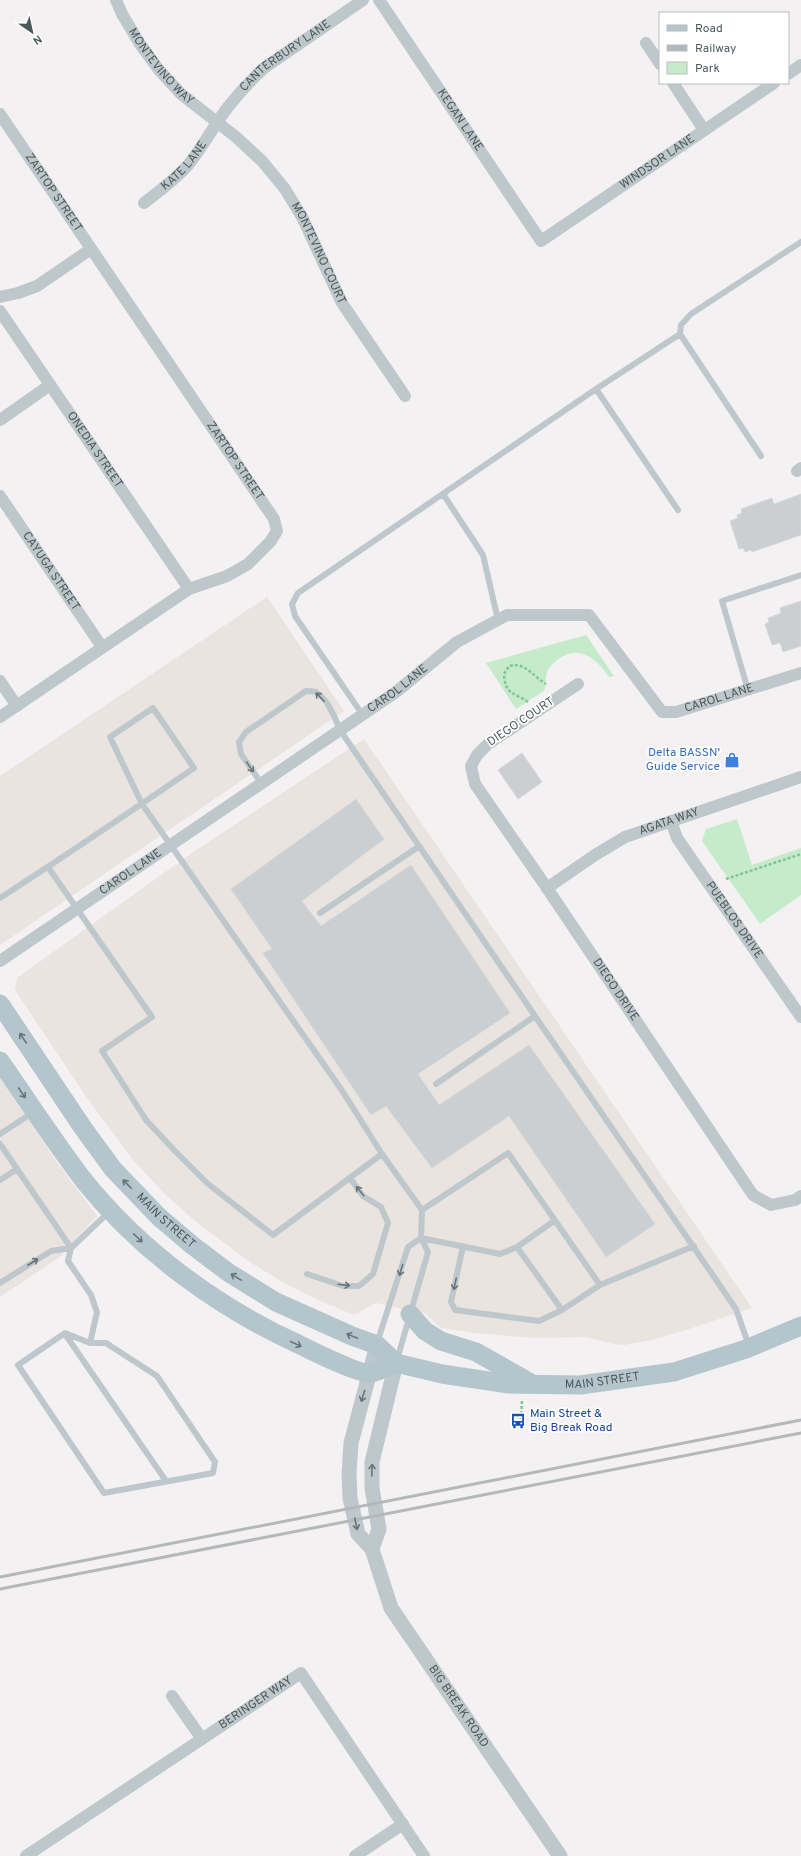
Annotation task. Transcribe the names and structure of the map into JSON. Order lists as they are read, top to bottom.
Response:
{
  "streets": {
    "main road": ["MAIN STREET"],
    "street": [
      "CANTERBURY LANE",
      "MONTEVINO WAY",
      "KEGAN LANE",
      "WINDSOR LANE",
      "KATE LANE",
      "ZARTOP STREET",
      "MONTEVINO COURT",
      "ONEDIA STREET",
      "CAYUGA STREET",
      "CAROL LANE",
      "DIEGO COURT",
      "AGATA WAY",
      "PUEBLOS DRIVE",
      "DIEGO DRIVE",
      "BERINGER WAY",
      "BIG BREAK ROAD"
    ]
  },
  "crossings": [
    ["CANTERBURY LANE", "MONTEVINO WAY"],
    ["CANTERBURY LANE", "KATE LANE"],
    ["CANTERBURY LANE", "MONTEVINO COURT"],
    ["MONTEVINO WAY", "KATE LANE"],
    ["MONTEVINO WAY", "MONTEVINO COURT"],
    ["KEGAN LANE", "WINDSOR LANE"],
    ["KATE LANE", "MONTEVINO COURT"],
    ["ZARTOP STREET", "ONEDIA STREET"],
    ["ZARTOP STREET", "CAYUGA STREET"],
    ["DIEGO COURT", "DIEGO DRIVE"],
    ["AGATA WAY", "PUEBLOS DRIVE"],
    ["AGATA WAY", "DIEGO DRIVE"],
    ["MAIN STREET", "BIG BREAK ROAD"]
  ],
  "places": {
    "shop": ["Delta BASSN' Guide Service"],
    "bus stop": ["Main Street & Big Break Road"]
  },
  "legend": ["Road", "Railway", "Park"],
  "north": "bottom right"
}
